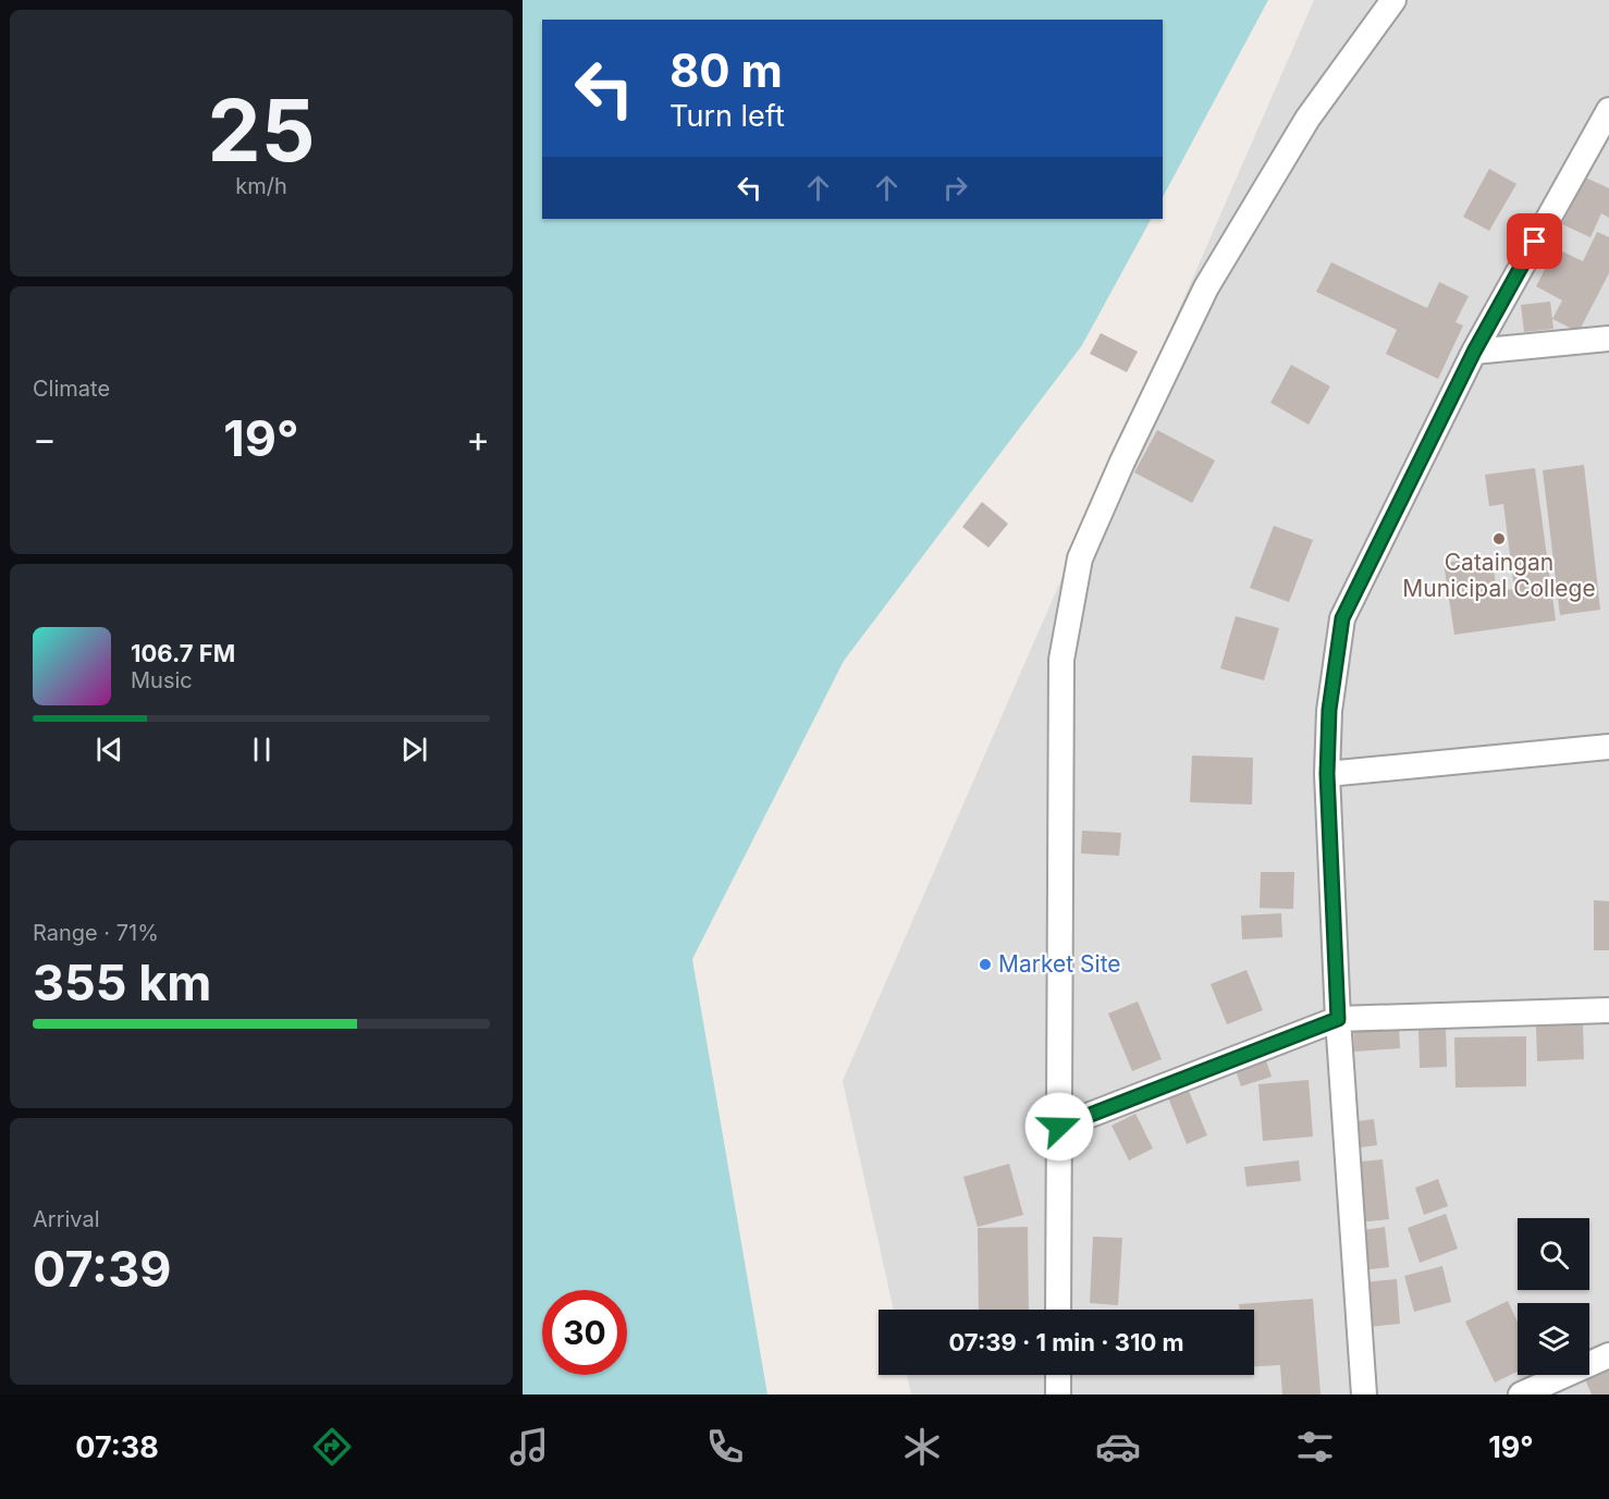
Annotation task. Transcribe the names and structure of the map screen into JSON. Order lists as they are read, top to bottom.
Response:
{
  "places": ["Cataingan Municipal College", "Market Site"],
  "page": {
    "tile": [
      ["25", "km/h"],
      "Climate",
      ["Range · 71%", "355 km"],
      ["Arrival", "07:39"]
    ],
    "turn": ["80 m", "Turn left"],
    "heat": ["−", "19°", "+"],
    "song": ["106.7 FM", "Music"],
    "limit": "30",
    "trip": "07:39 · 1 min · 310 m",
    "tabs": ["07:38", "19°"]
  }
}
